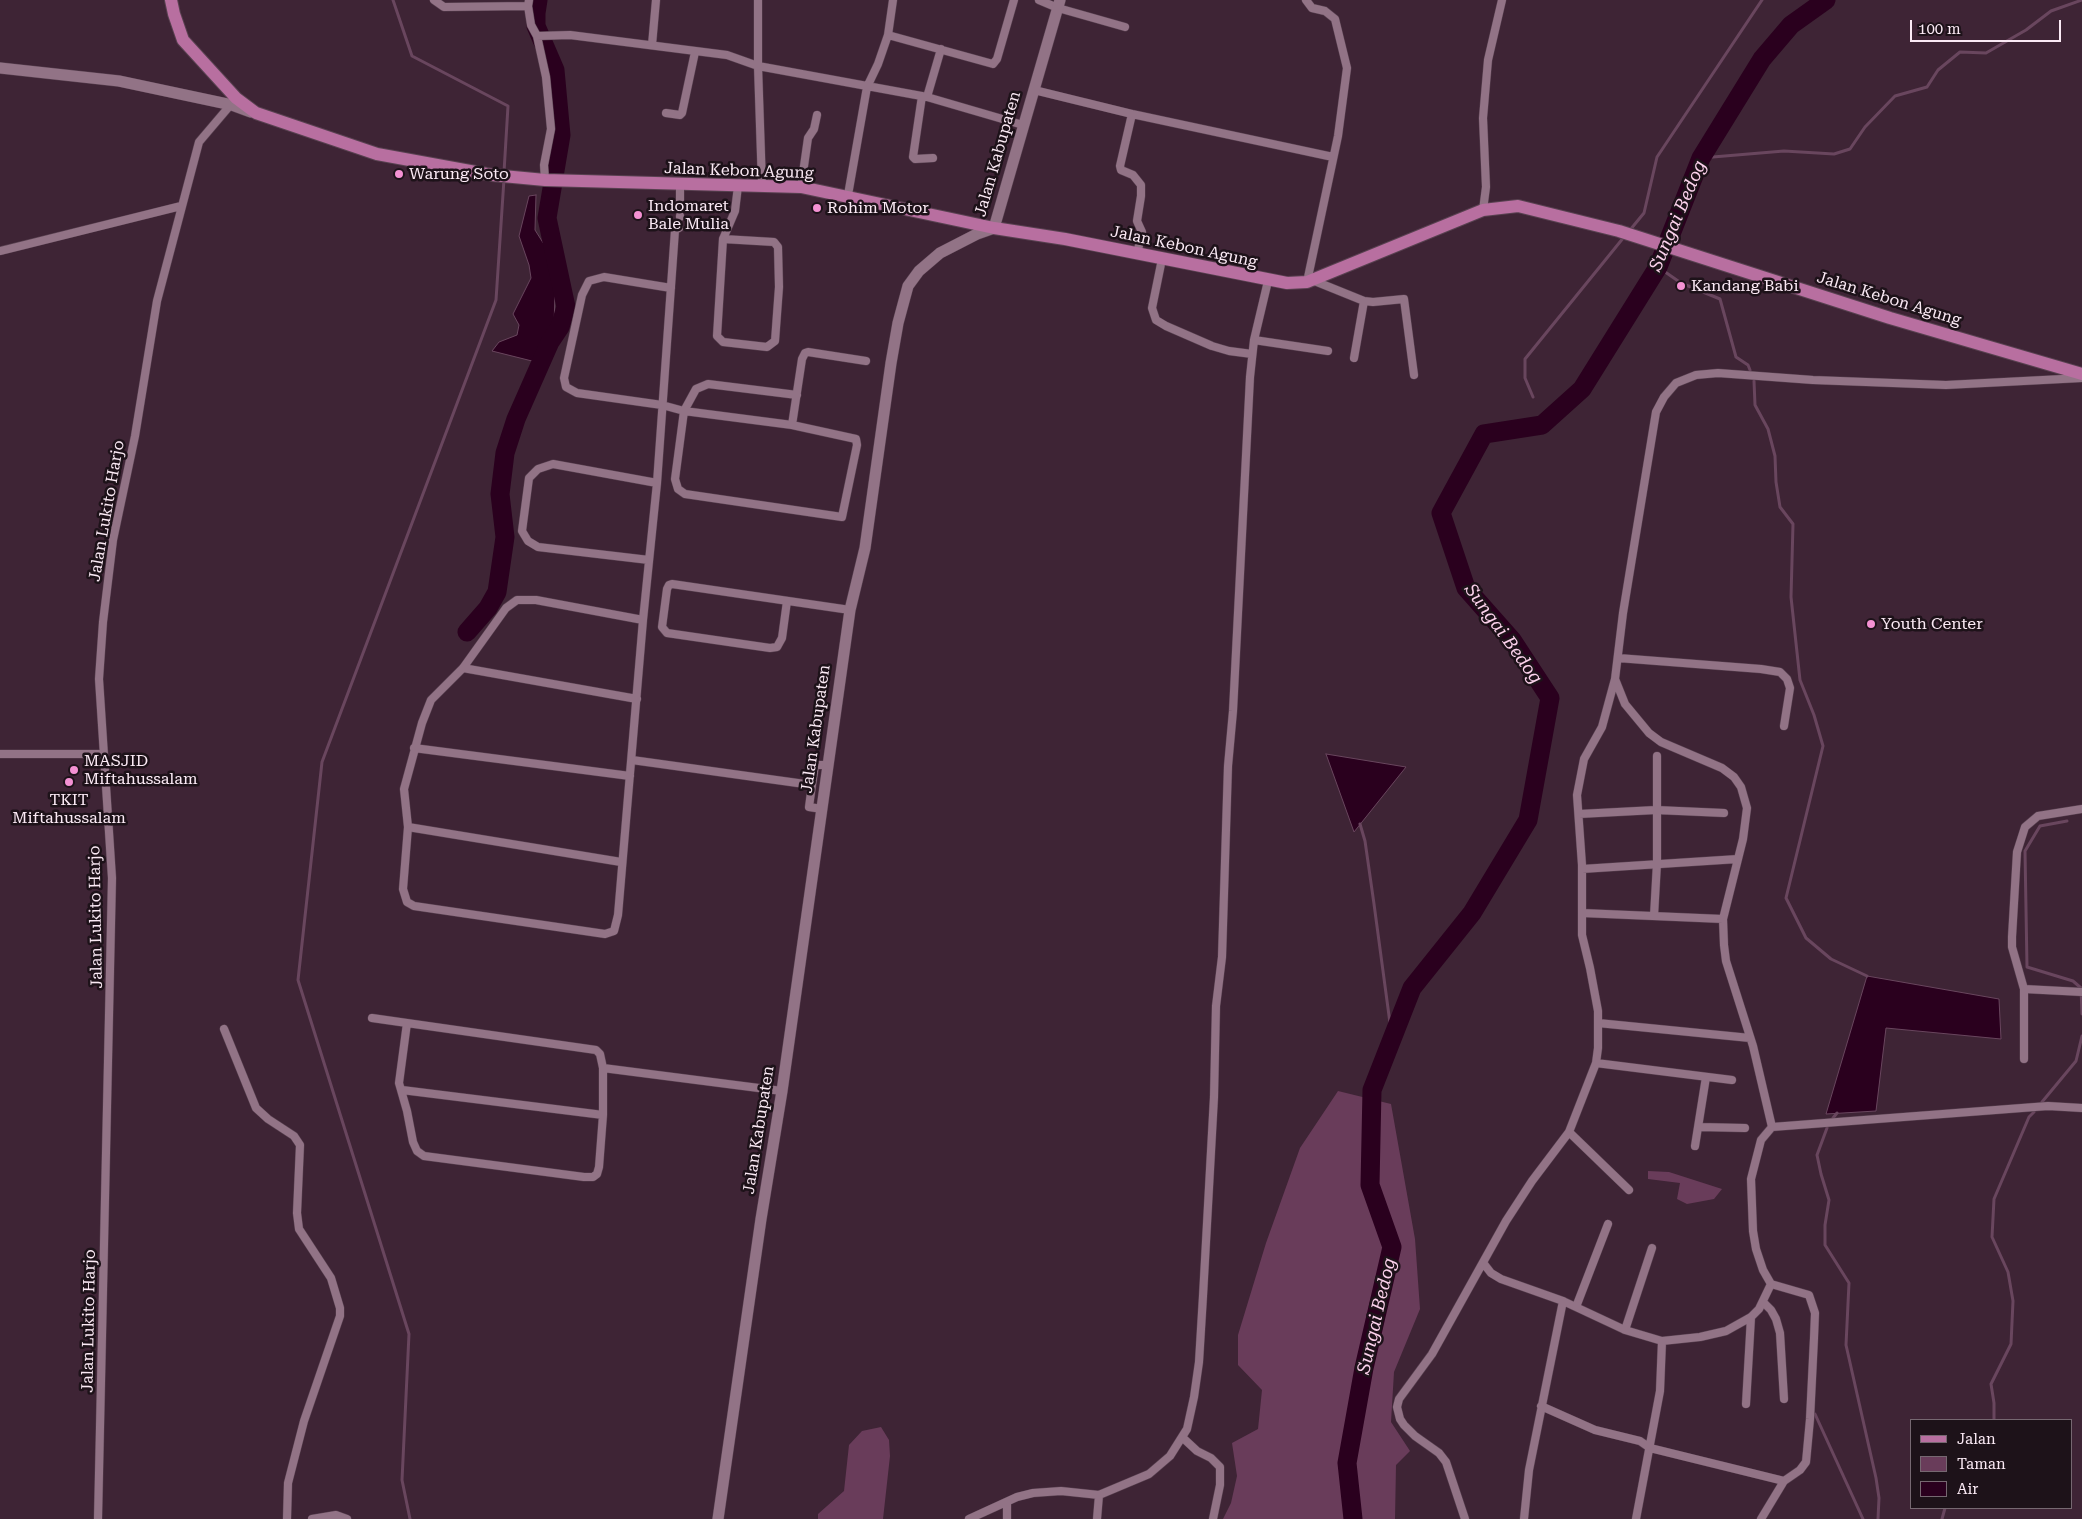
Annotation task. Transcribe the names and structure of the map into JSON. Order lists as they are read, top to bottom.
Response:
{
  "streets": {
    "main road": ["Jalan Kabupaten", "Jalan Kebon Agung"],
    "street": ["Jalan Lukito Harjo"]
  },
  "crossings": [
    ["Jalan Kabupaten", "Jalan Kebon Agung"],
    ["Jalan Kebon Agung", "Jalan Lukito Harjo"]
  ],
  "water": ["Sungai Bedog"],
  "places": [
    "Warung Soto",
    "Rohim Motor",
    "Indomaret Bale Mulia",
    "Kandang Babi",
    "Youth Center",
    "MASJID Miftahussalam",
    "TKIT Miftahussalam"
  ],
  "legend": ["Jalan", "Taman", "Air"],
  "scale_bar": "100 m"
}
